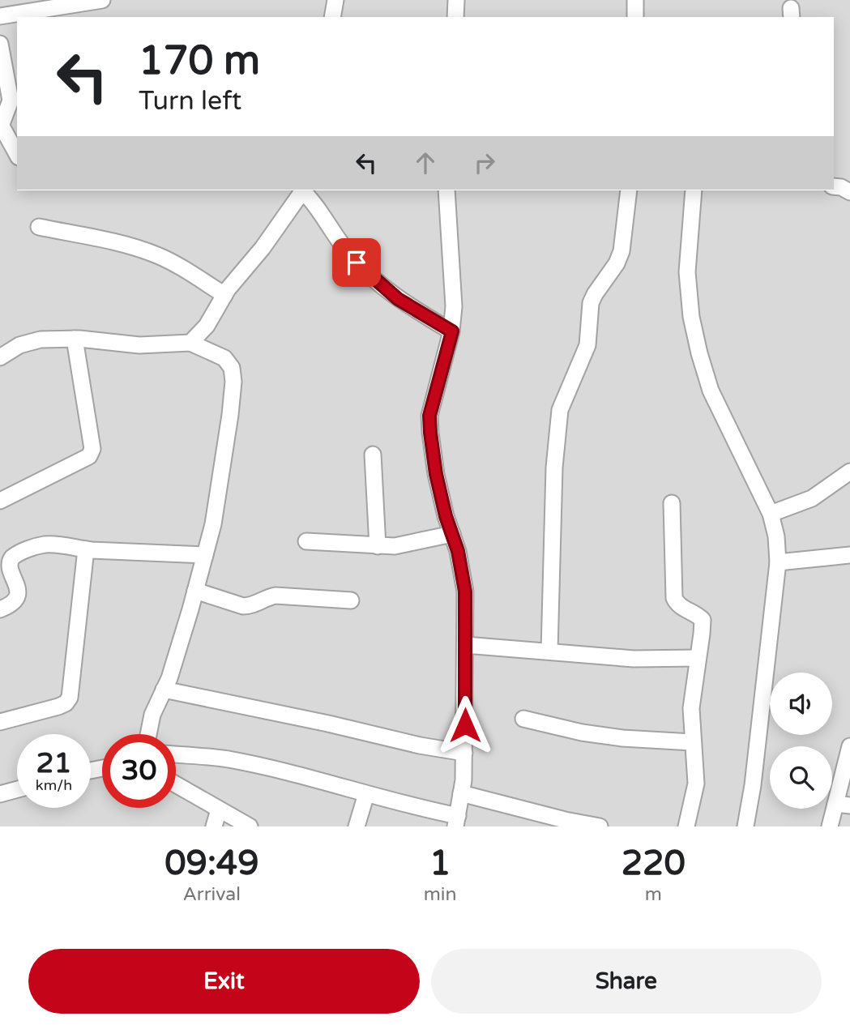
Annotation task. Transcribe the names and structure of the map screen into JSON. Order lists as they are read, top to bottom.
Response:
{
  "page": {
    "turn": ["170 m", "Turn left"],
    "speed": "21 km/h",
    "limit": "30",
    "eta": [
      "09:49",
      "Arrival",
      "1",
      "min",
      "220",
      "m"
    ],
    "buttons": ["Exit", "Share"]
  }
}
